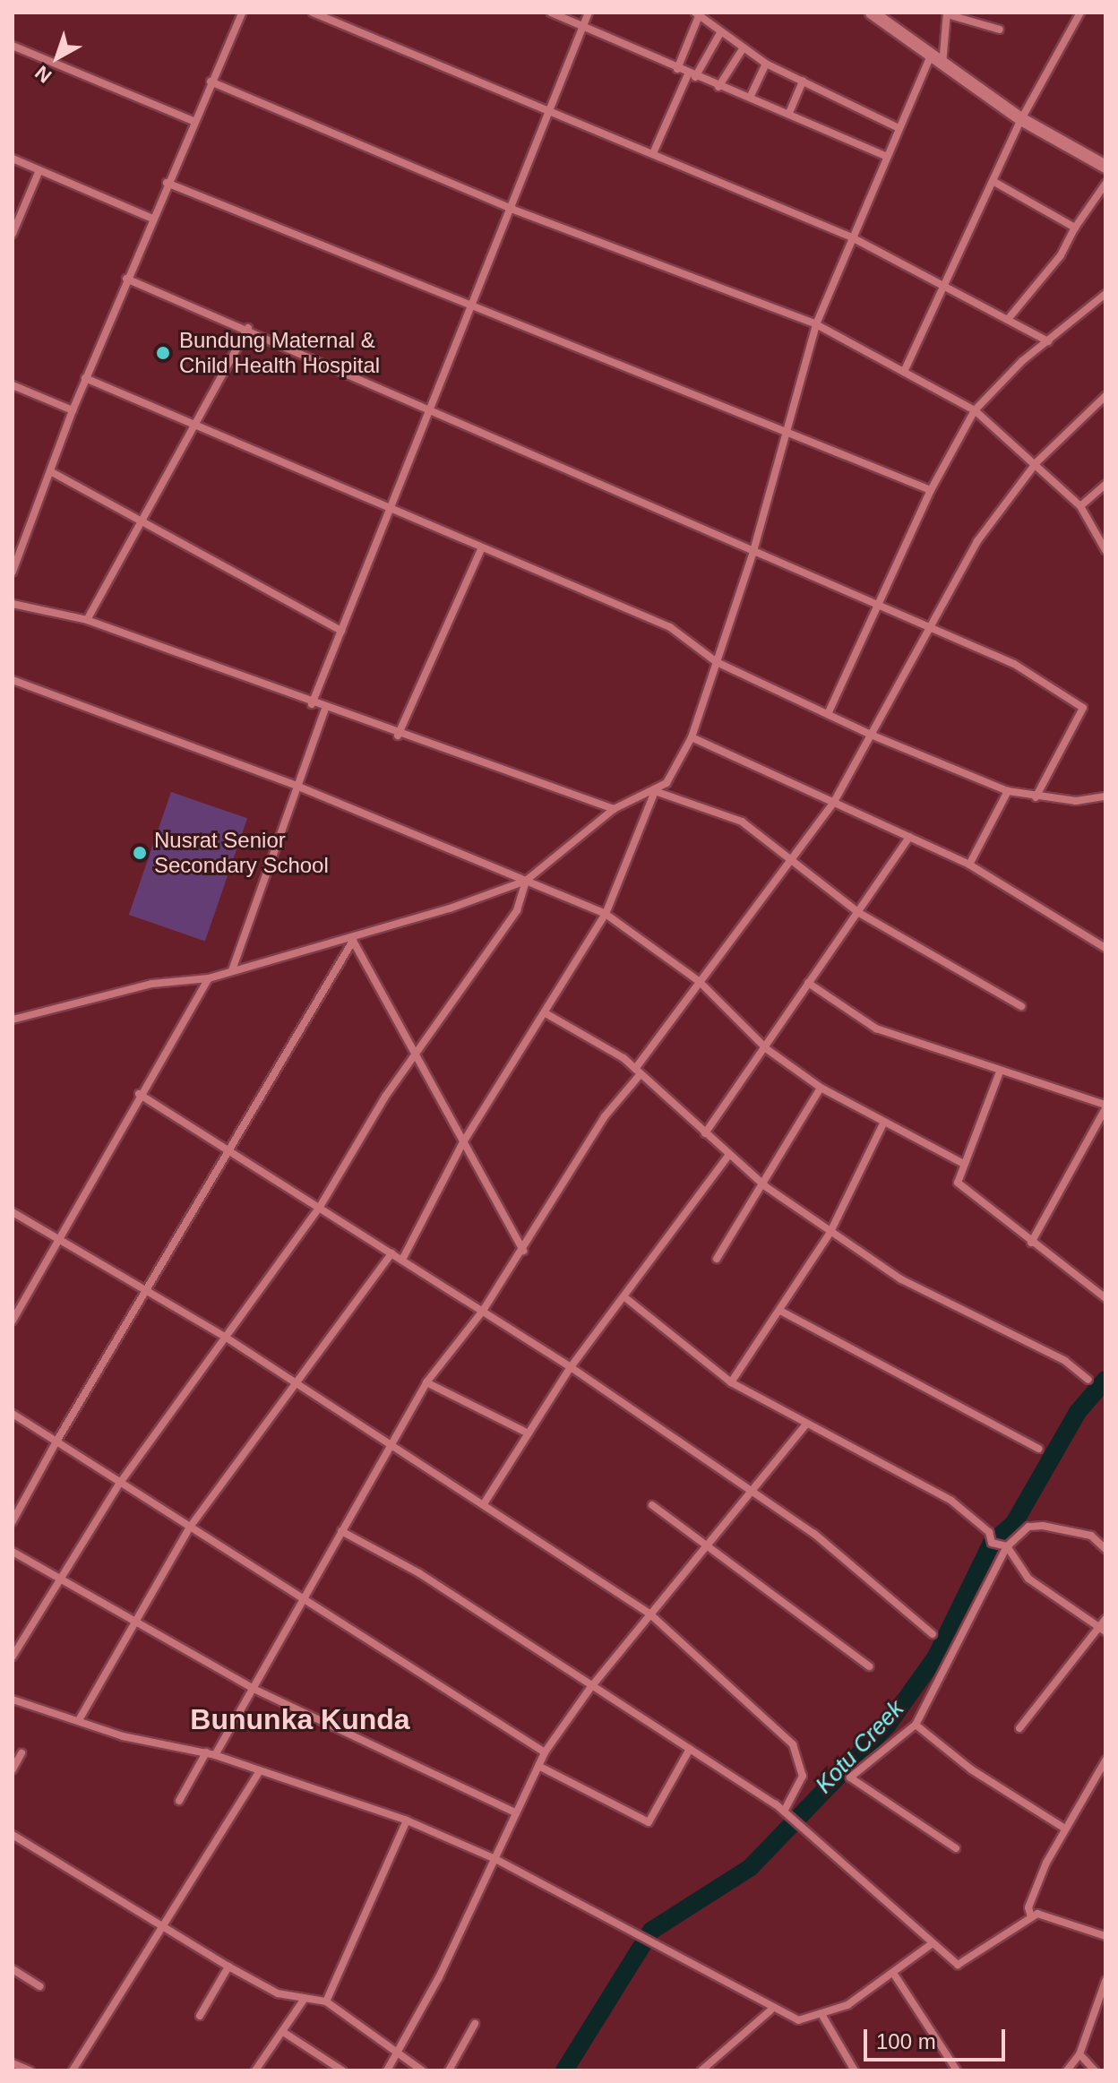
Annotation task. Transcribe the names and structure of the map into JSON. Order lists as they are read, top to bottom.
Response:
{
  "districts": ["Bununka Kunda"],
  "water": ["Kotu Creek"],
  "places": ["Bundung Maternal & Child Health Hospital", "Nusrat Senior Secondary School"],
  "scale_bar": "100 m",
  "north": "bottom left"
}
